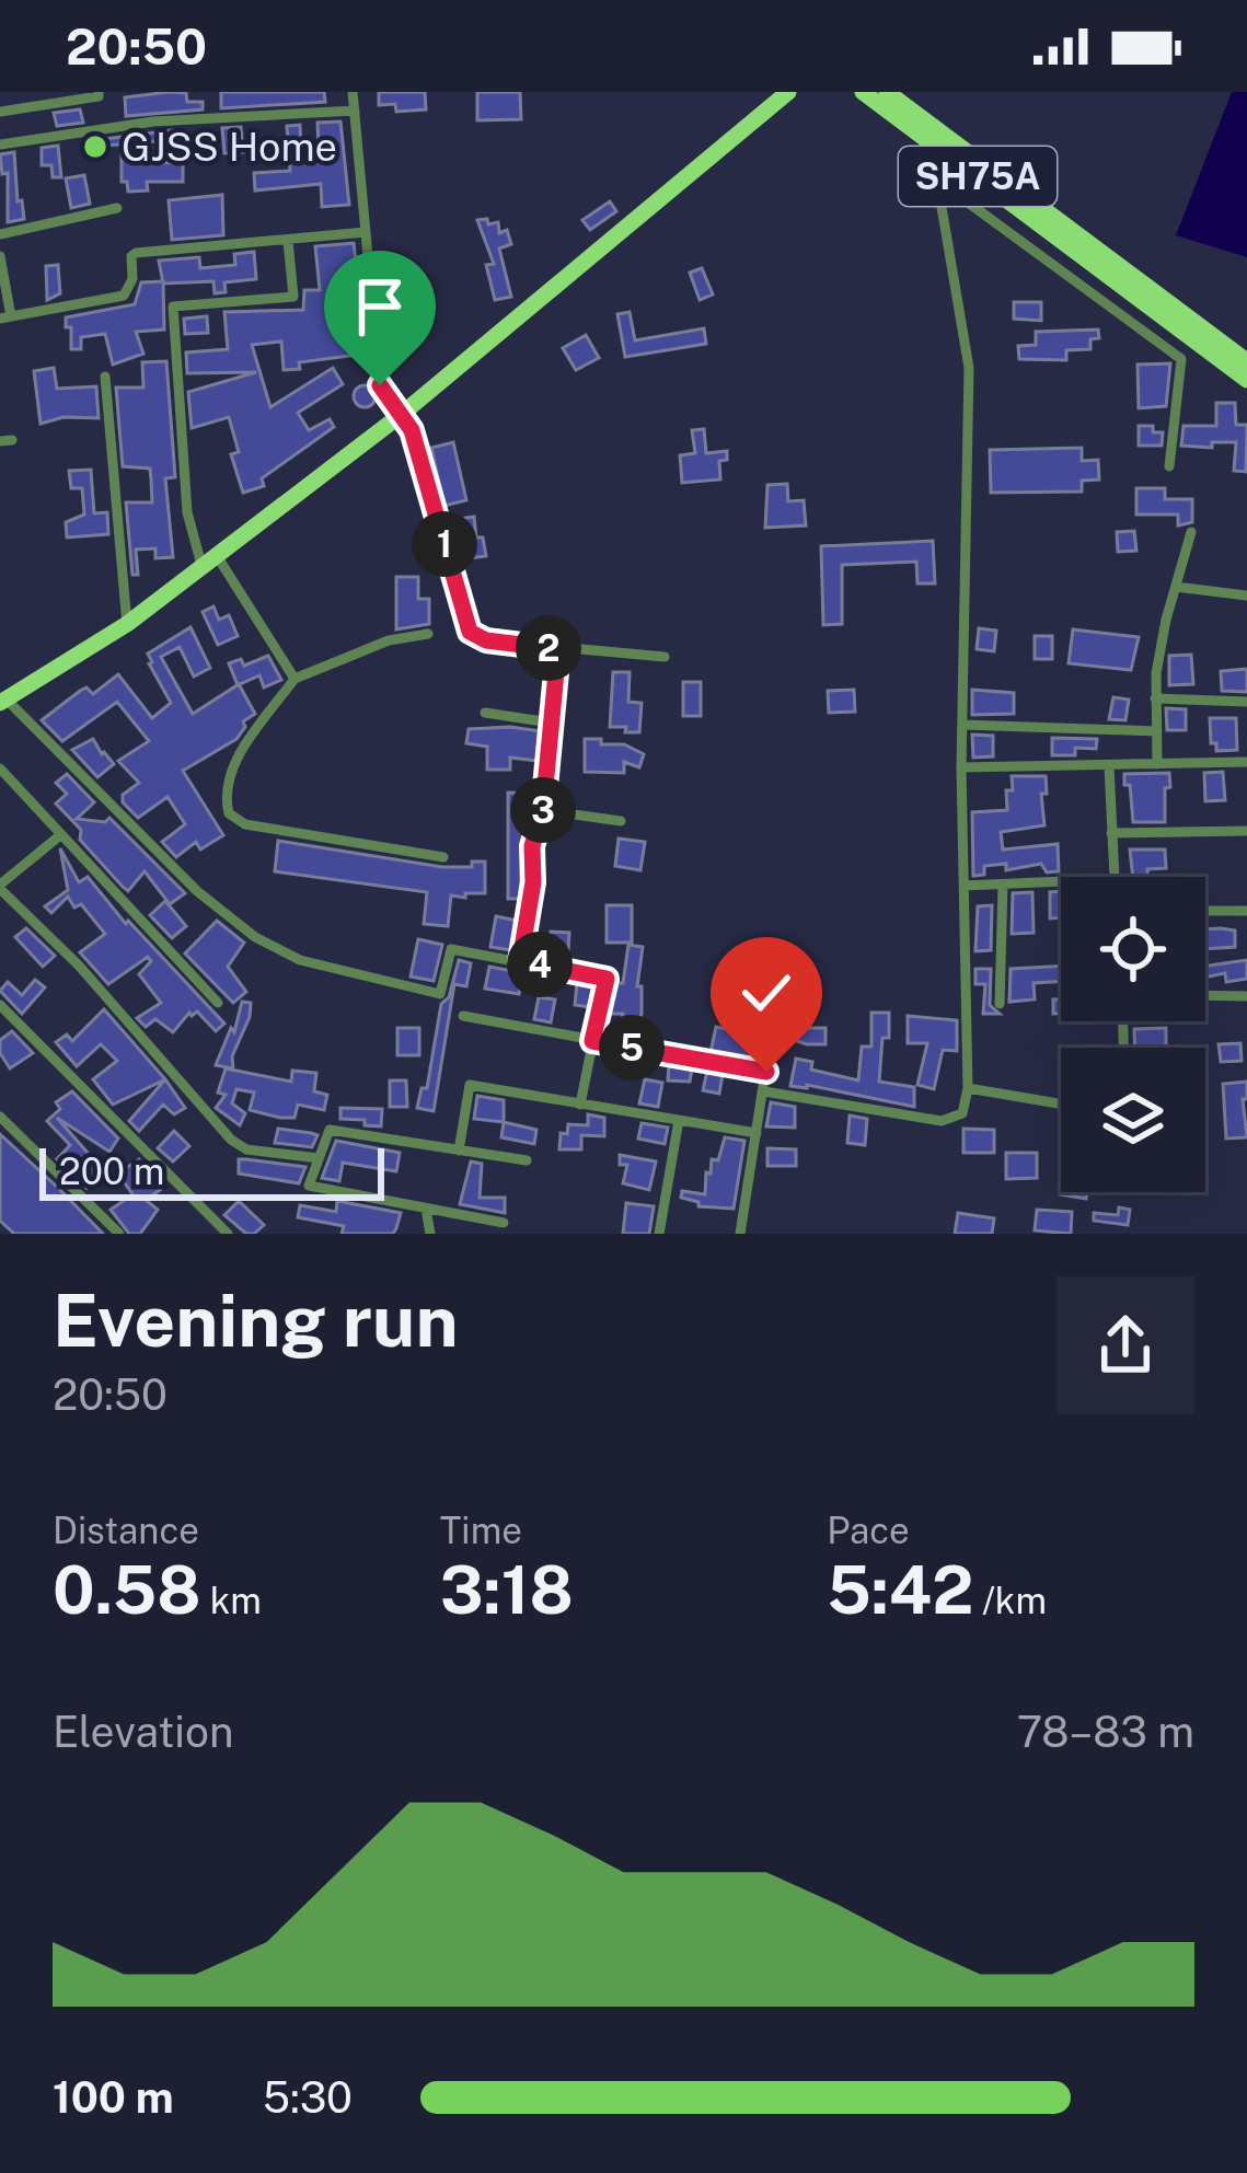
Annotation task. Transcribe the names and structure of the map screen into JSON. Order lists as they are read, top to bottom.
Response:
{
  "streets": {
    "main road": ["SH75A"]
  },
  "places": ["GJSS Home"],
  "scale_bar": "200 m",
  "page": {
    "status": "20:50",
    "pins": [
      "1",
      "2",
      "3",
      "4",
      "5"
    ],
    "scale": "200 m",
    "heading": ["Evening run", "20:50"],
    "stats": [
      ["Distance", "0.58 km"],
      ["Time", "3:18"],
      ["Pace", "5:42 /km"]
    ],
    "chart": ["Elevation", "78–83 m"],
    "list": [
      {
        "name": "100 m",
        "note": "5:30"
      }
    ]
  }
}
